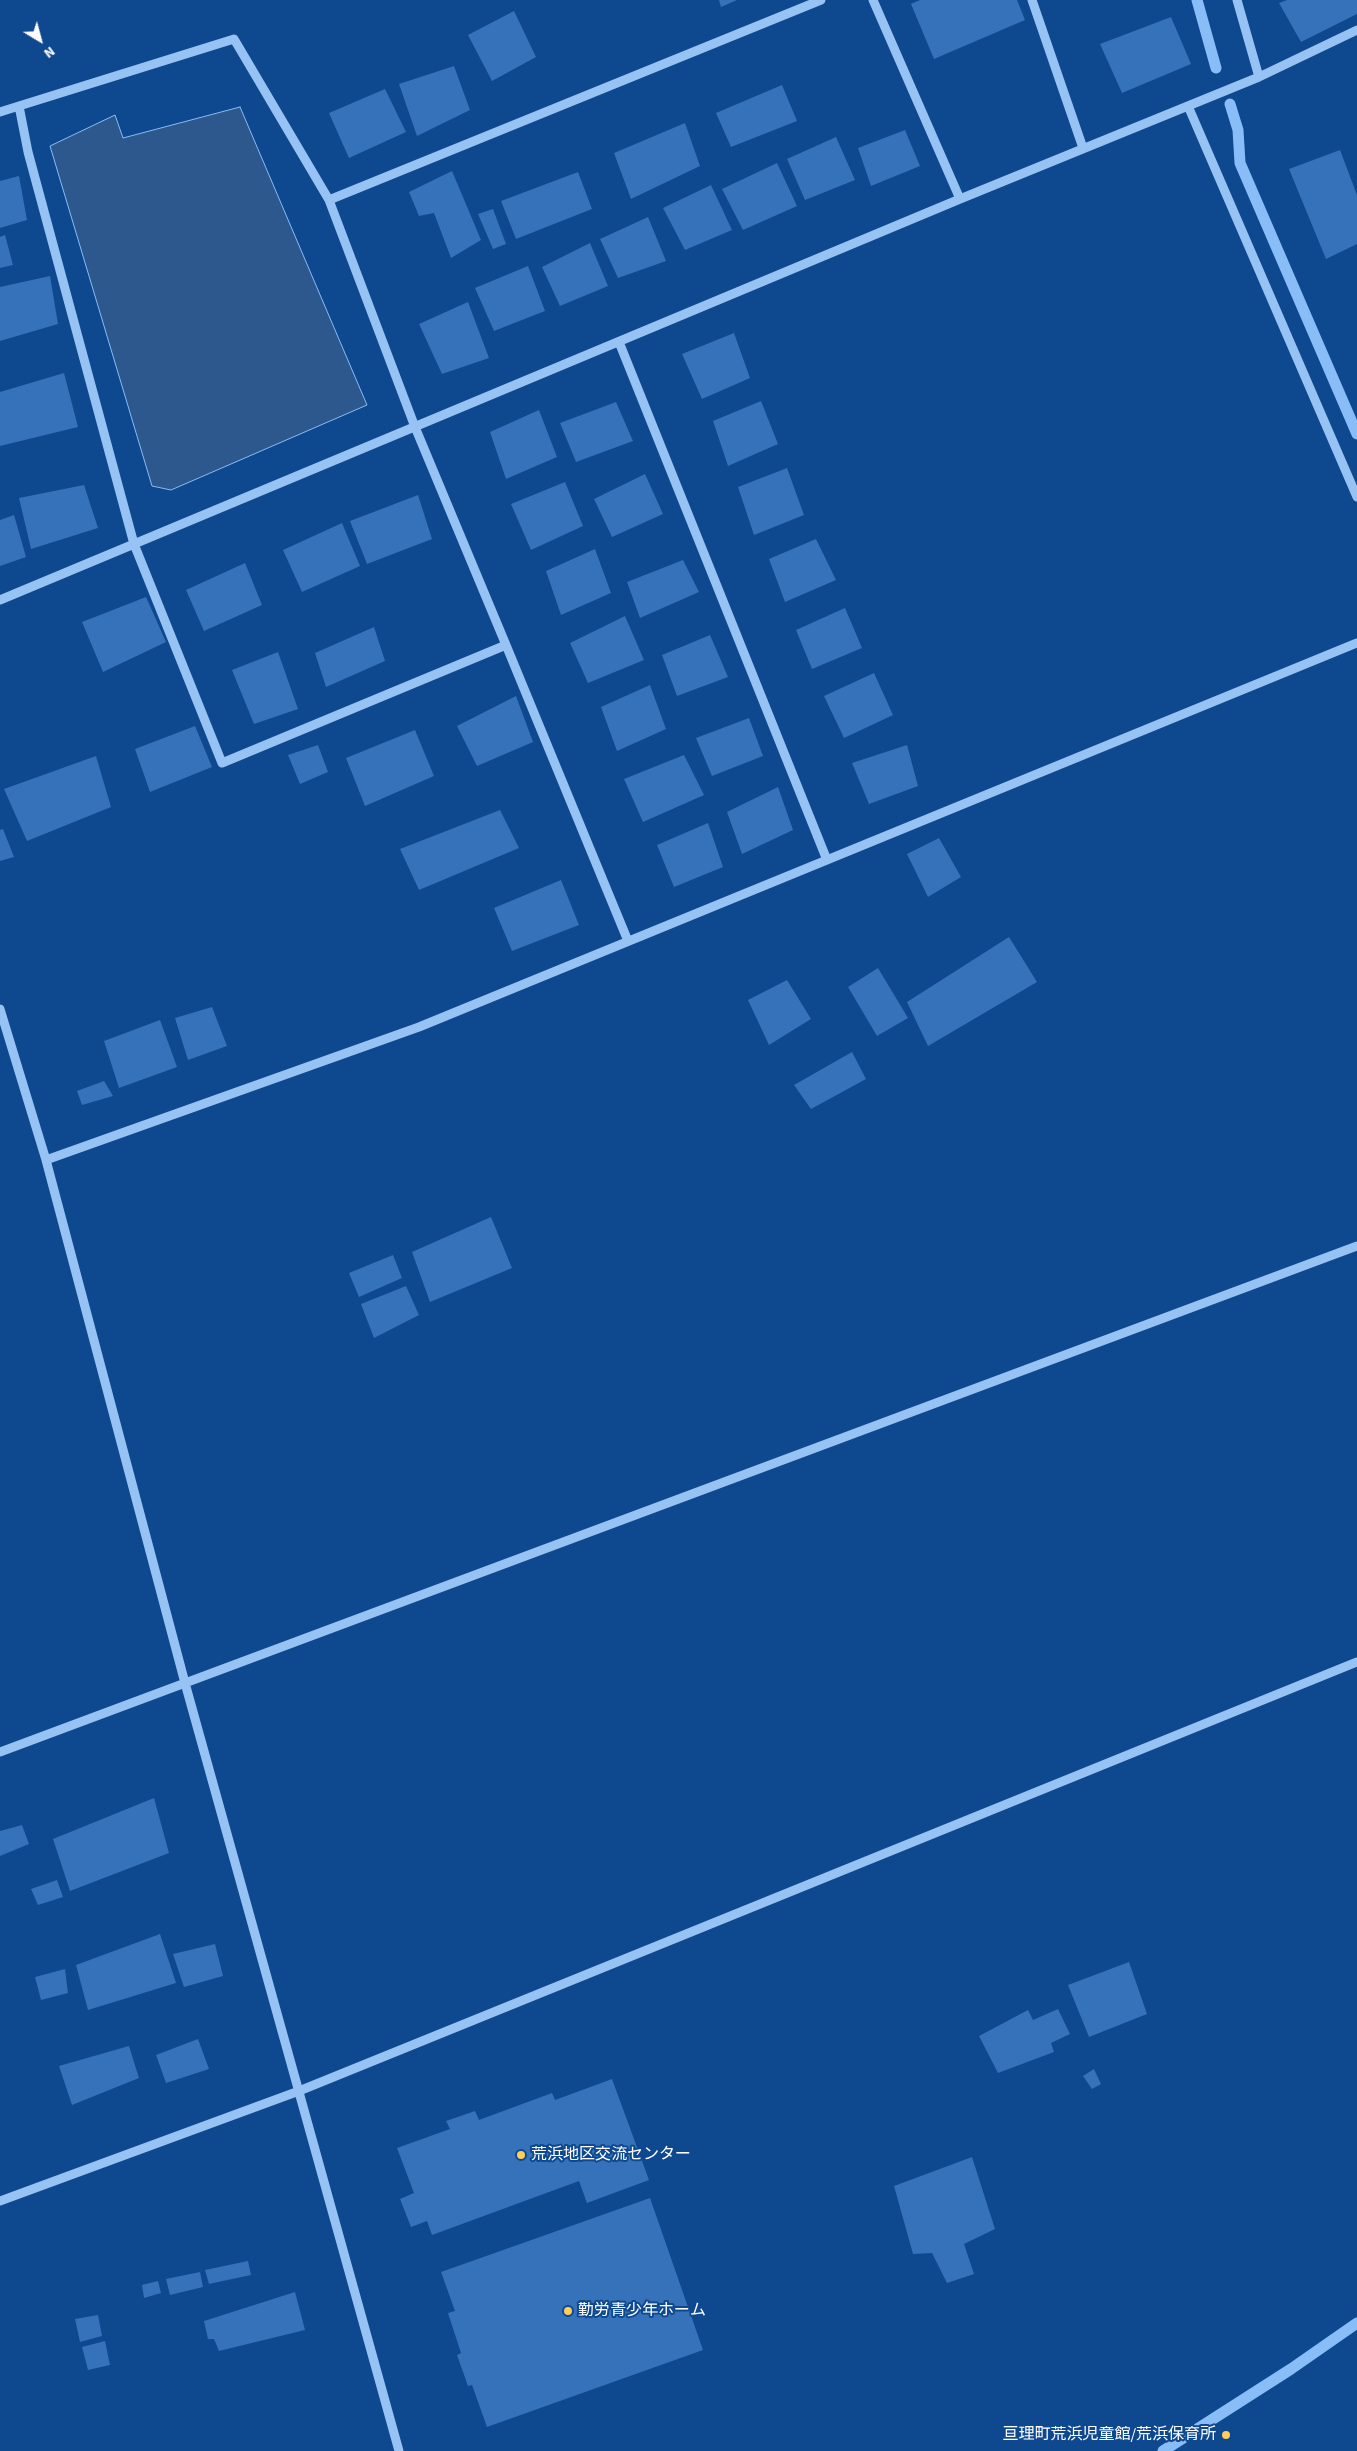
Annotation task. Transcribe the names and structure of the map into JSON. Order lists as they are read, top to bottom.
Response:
{
  "places": ["荒浜地区交流センター", "勤労青少年ホーム", "亘理町荒浜児童館/荒浜保育所"],
  "north": "bottom right"
}
